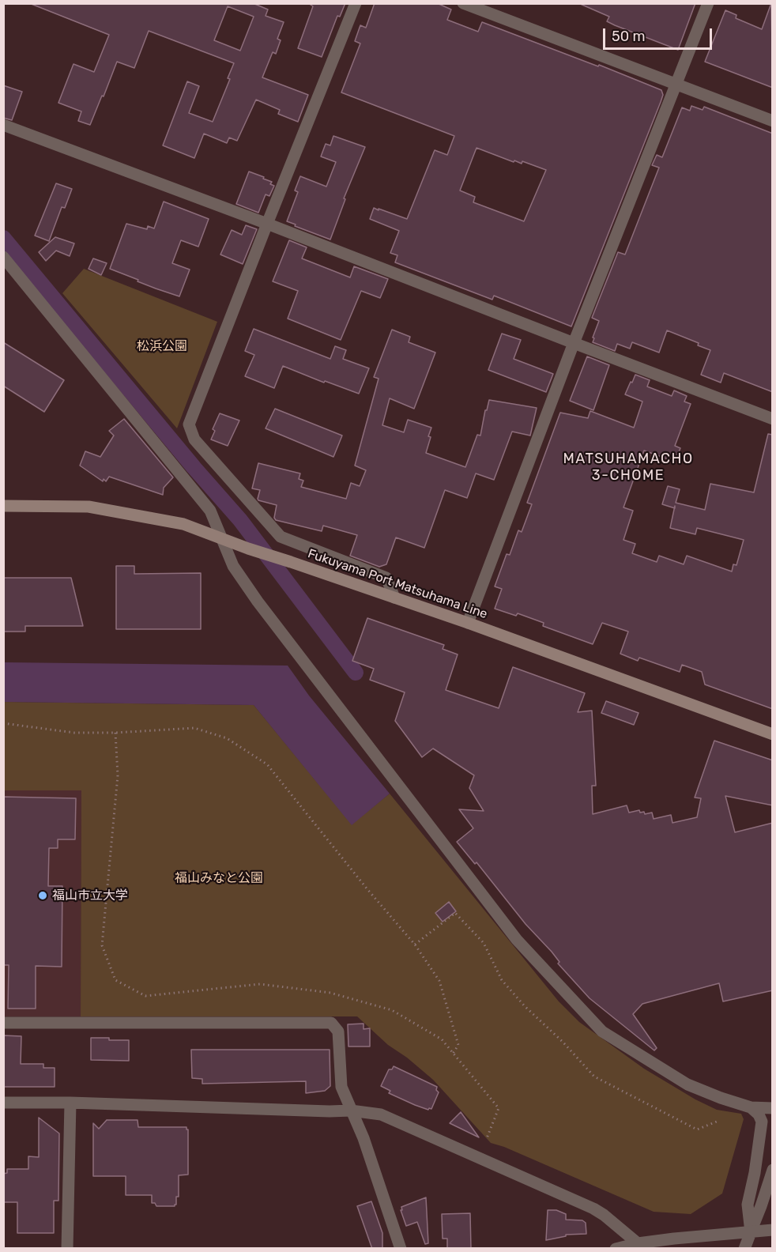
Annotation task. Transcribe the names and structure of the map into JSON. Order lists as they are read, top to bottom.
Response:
{
  "streets": {
    "main road": ["Fukuyama Port Matsuhama Line"]
  },
  "districts": ["MATSUHAMACHO 3-CHOME"],
  "parks": ["松浜公園", "福山みなと公園"],
  "places": ["福山市立大学"],
  "scale_bar": "50 m"
}
